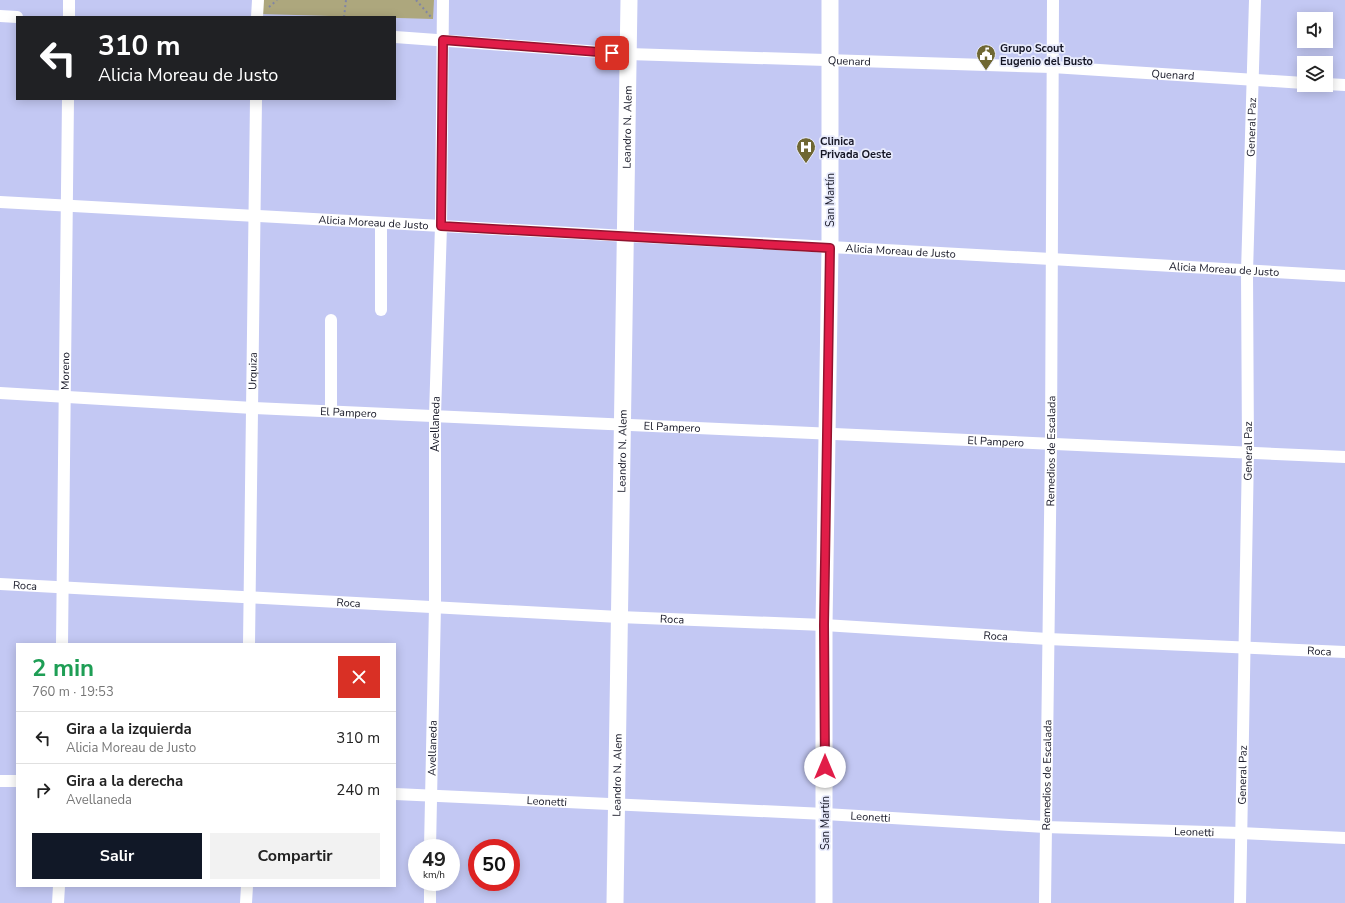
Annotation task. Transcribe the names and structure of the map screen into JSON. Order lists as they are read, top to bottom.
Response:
{
  "streets": {
    "main road": ["Leandro N. Alem", "San Martín"],
    "street": [
      "Quenard",
      "General Paz",
      "Alicia Moreau de Justo",
      "Moreno",
      "Urquiza",
      "El Pampero",
      "Avellaneda",
      "Remedios de Escalada",
      "Roca",
      "Leonetti"
    ]
  },
  "crossings": [
    ["Quenard", "Leandro N. Alem"],
    ["Quenard", "General Paz"],
    ["Quenard", "San Martín"],
    ["Quenard", "Avellaneda"],
    ["Quenard", "Remedios de Escalada"],
    ["Leandro N. Alem", "Alicia Moreau de Justo"],
    ["Leandro N. Alem", "El Pampero"],
    ["Leandro N. Alem", "Roca"],
    ["Leandro N. Alem", "Leonetti"],
    ["General Paz", "Alicia Moreau de Justo"],
    ["General Paz", "El Pampero"],
    ["General Paz", "Roca"],
    ["General Paz", "Leonetti"],
    ["San Martín", "Alicia Moreau de Justo"],
    ["San Martín", "El Pampero"],
    ["San Martín", "Roca"],
    ["San Martín", "Leonetti"],
    ["Alicia Moreau de Justo", "Moreno"],
    ["Alicia Moreau de Justo", "Urquiza"],
    ["Alicia Moreau de Justo", "Avellaneda"],
    ["Alicia Moreau de Justo", "Remedios de Escalada"],
    ["Moreno", "El Pampero"],
    ["Moreno", "Roca"],
    ["Urquiza", "El Pampero"],
    ["Urquiza", "Roca"],
    ["El Pampero", "Avellaneda"],
    ["El Pampero", "Remedios de Escalada"],
    ["Avellaneda", "Roca"],
    ["Avellaneda", "Leonetti"],
    ["Remedios de Escalada", "Roca"],
    ["Remedios de Escalada", "Leonetti"]
  ],
  "places": {
    "public building": ["Grupo Scout Eugenio del Busto"],
    "hospital": ["Clinica Privada Oeste"]
  },
  "page": {
    "turn": ["310 m", "Alicia Moreau de Justo"],
    "heading": ["2 min", "760 m · 19:53"],
    "list": [
      {
        "name": "Gira a la izquierda",
        "note": "Alicia Moreau de Justo",
        "value": "310 m"
      },
      {
        "name": "Gira a la derecha",
        "note": "Avellaneda",
        "value": "240 m"
      }
    ],
    "buttons": ["Salir", "Compartir"],
    "speed": "49 km/h",
    "limit": "50"
  }
}
